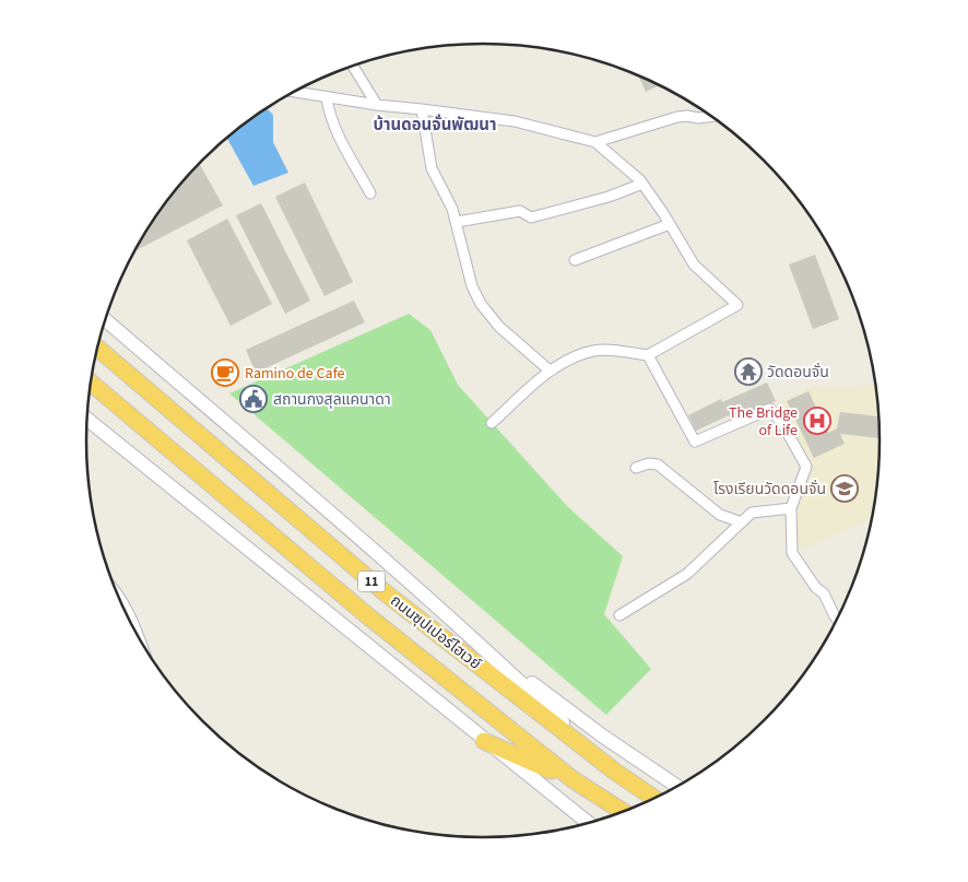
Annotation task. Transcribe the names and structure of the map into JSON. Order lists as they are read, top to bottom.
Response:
{
  "streets": {
    "highway": ["11", "ถนนซุปเปอร์ไฮเวย์"]
  },
  "districts": ["บ้านดอนจั่นพัฒนา"],
  "places": {
    "temple": ["วัดดอนจั่น"],
    "cafe": ["Ramino de Cafe"],
    "public building": ["สถานกงสุลแคนาดา"],
    "hospital": ["The Bridge of Life"],
    "school or university": ["โรงเรียนวัดดอนจั่น"]
  }
}
